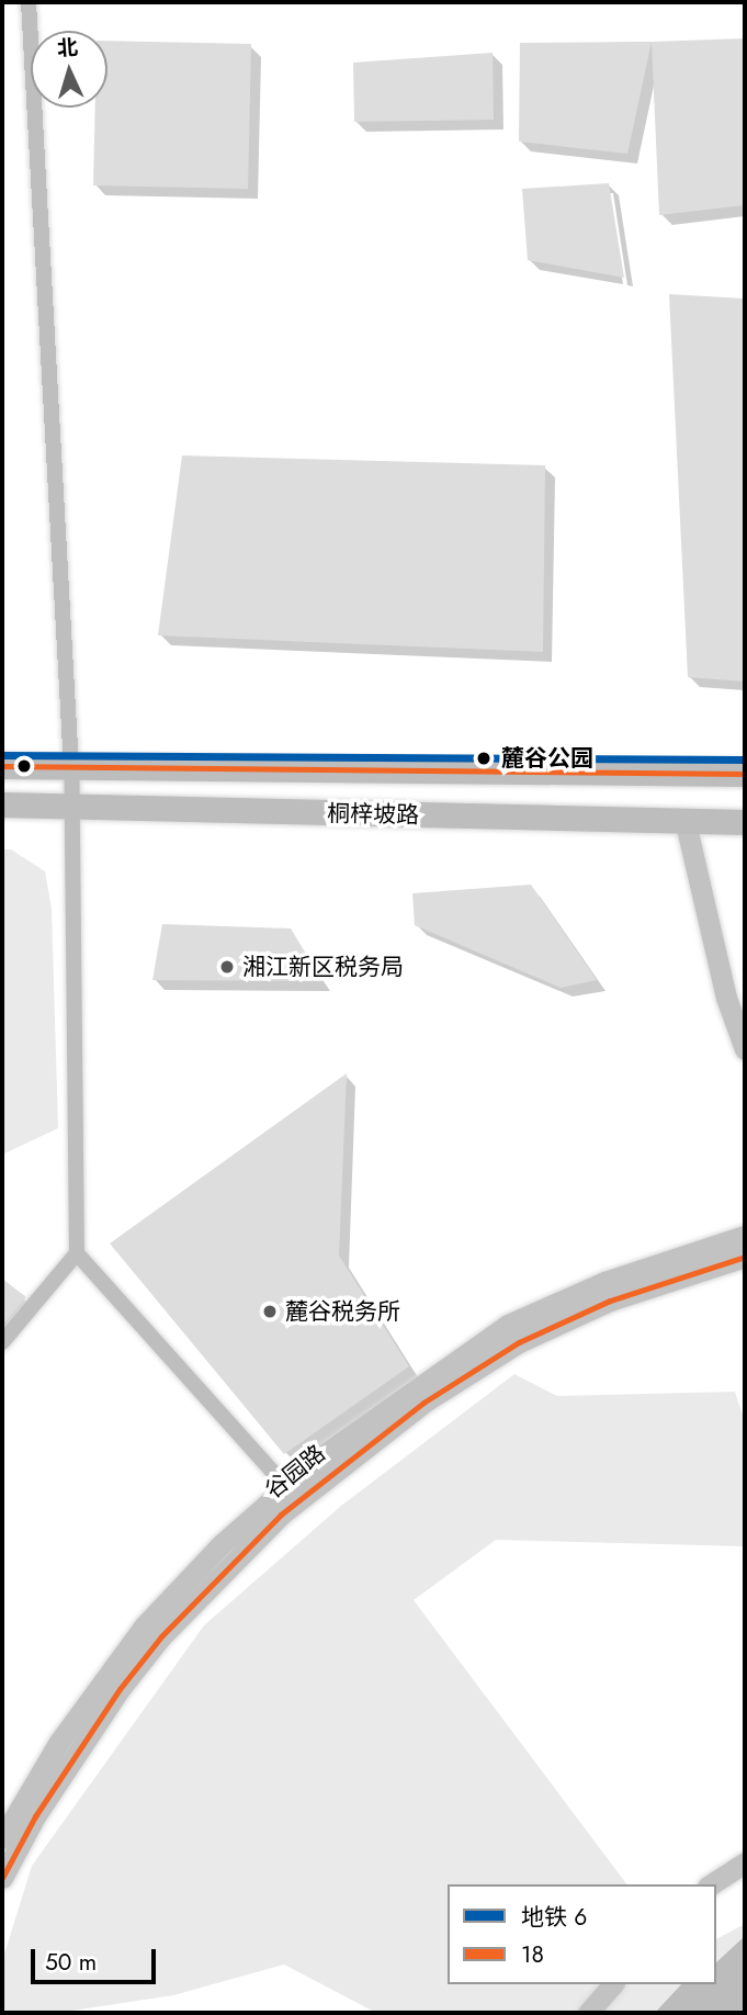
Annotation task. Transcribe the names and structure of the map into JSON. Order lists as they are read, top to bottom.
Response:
{
  "streets": {
    "main road": ["桐梓坡路", "谷园路"]
  },
  "places": ["麓谷公园", "湘江新区税务局", "麓谷税务所"],
  "lines": ["metro line 6", "transit line 18"],
  "legend": ["地铁 6", "18"],
  "scale_bar": "50 m",
  "north": "top"
}
